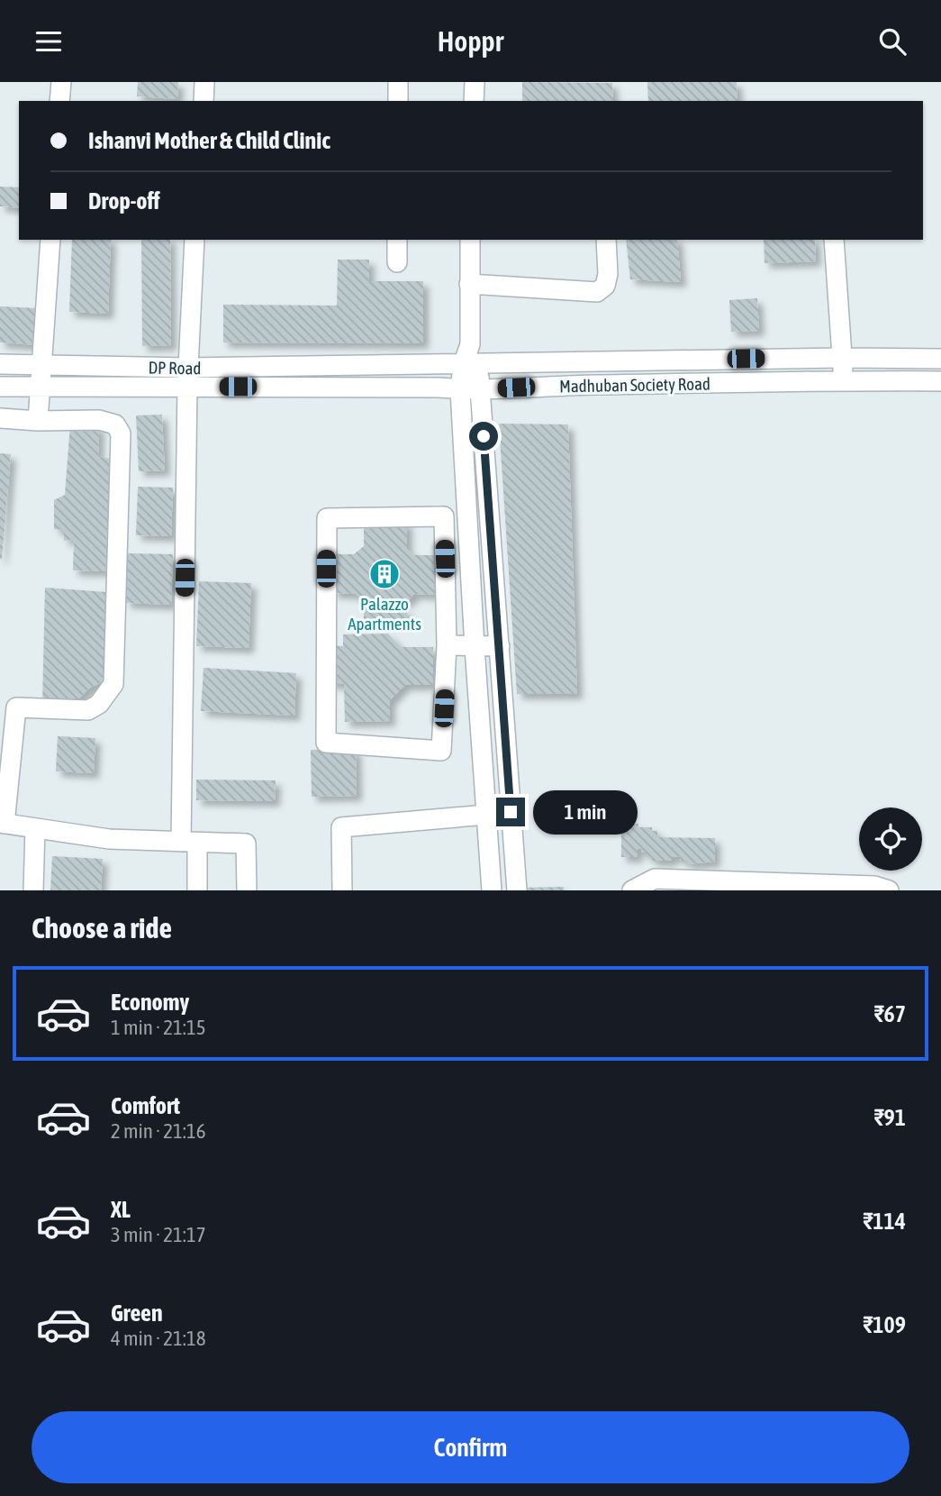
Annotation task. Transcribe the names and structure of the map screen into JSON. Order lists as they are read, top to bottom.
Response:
{
  "streets": {
    "street": ["DP Road", "Madhuban Society Road"]
  },
  "crossings": [
    ["DP Road", "Madhuban Society Road"]
  ],
  "places": {
    "building": ["Palazzo Apartments"]
  },
  "page": {
    "header": "Hoppr",
    "banner": ["Ishanvi Mother & Child Clinic", "Drop-off"],
    "bubble": "1 min",
    "heading": "Choose a ride",
    "list": [
      {
        "name": "Economy",
        "note": "1 min · 21:15",
        "value": "₹67"
      },
      {
        "name": "Comfort",
        "note": "2 min · 21:16",
        "value": "₹91"
      },
      {
        "name": "XL",
        "note": "3 min · 21:17",
        "value": "₹114"
      },
      {
        "name": "Green",
        "note": "4 min · 21:18",
        "value": "₹109"
      }
    ],
    "buttons": "Confirm"
  }
}
